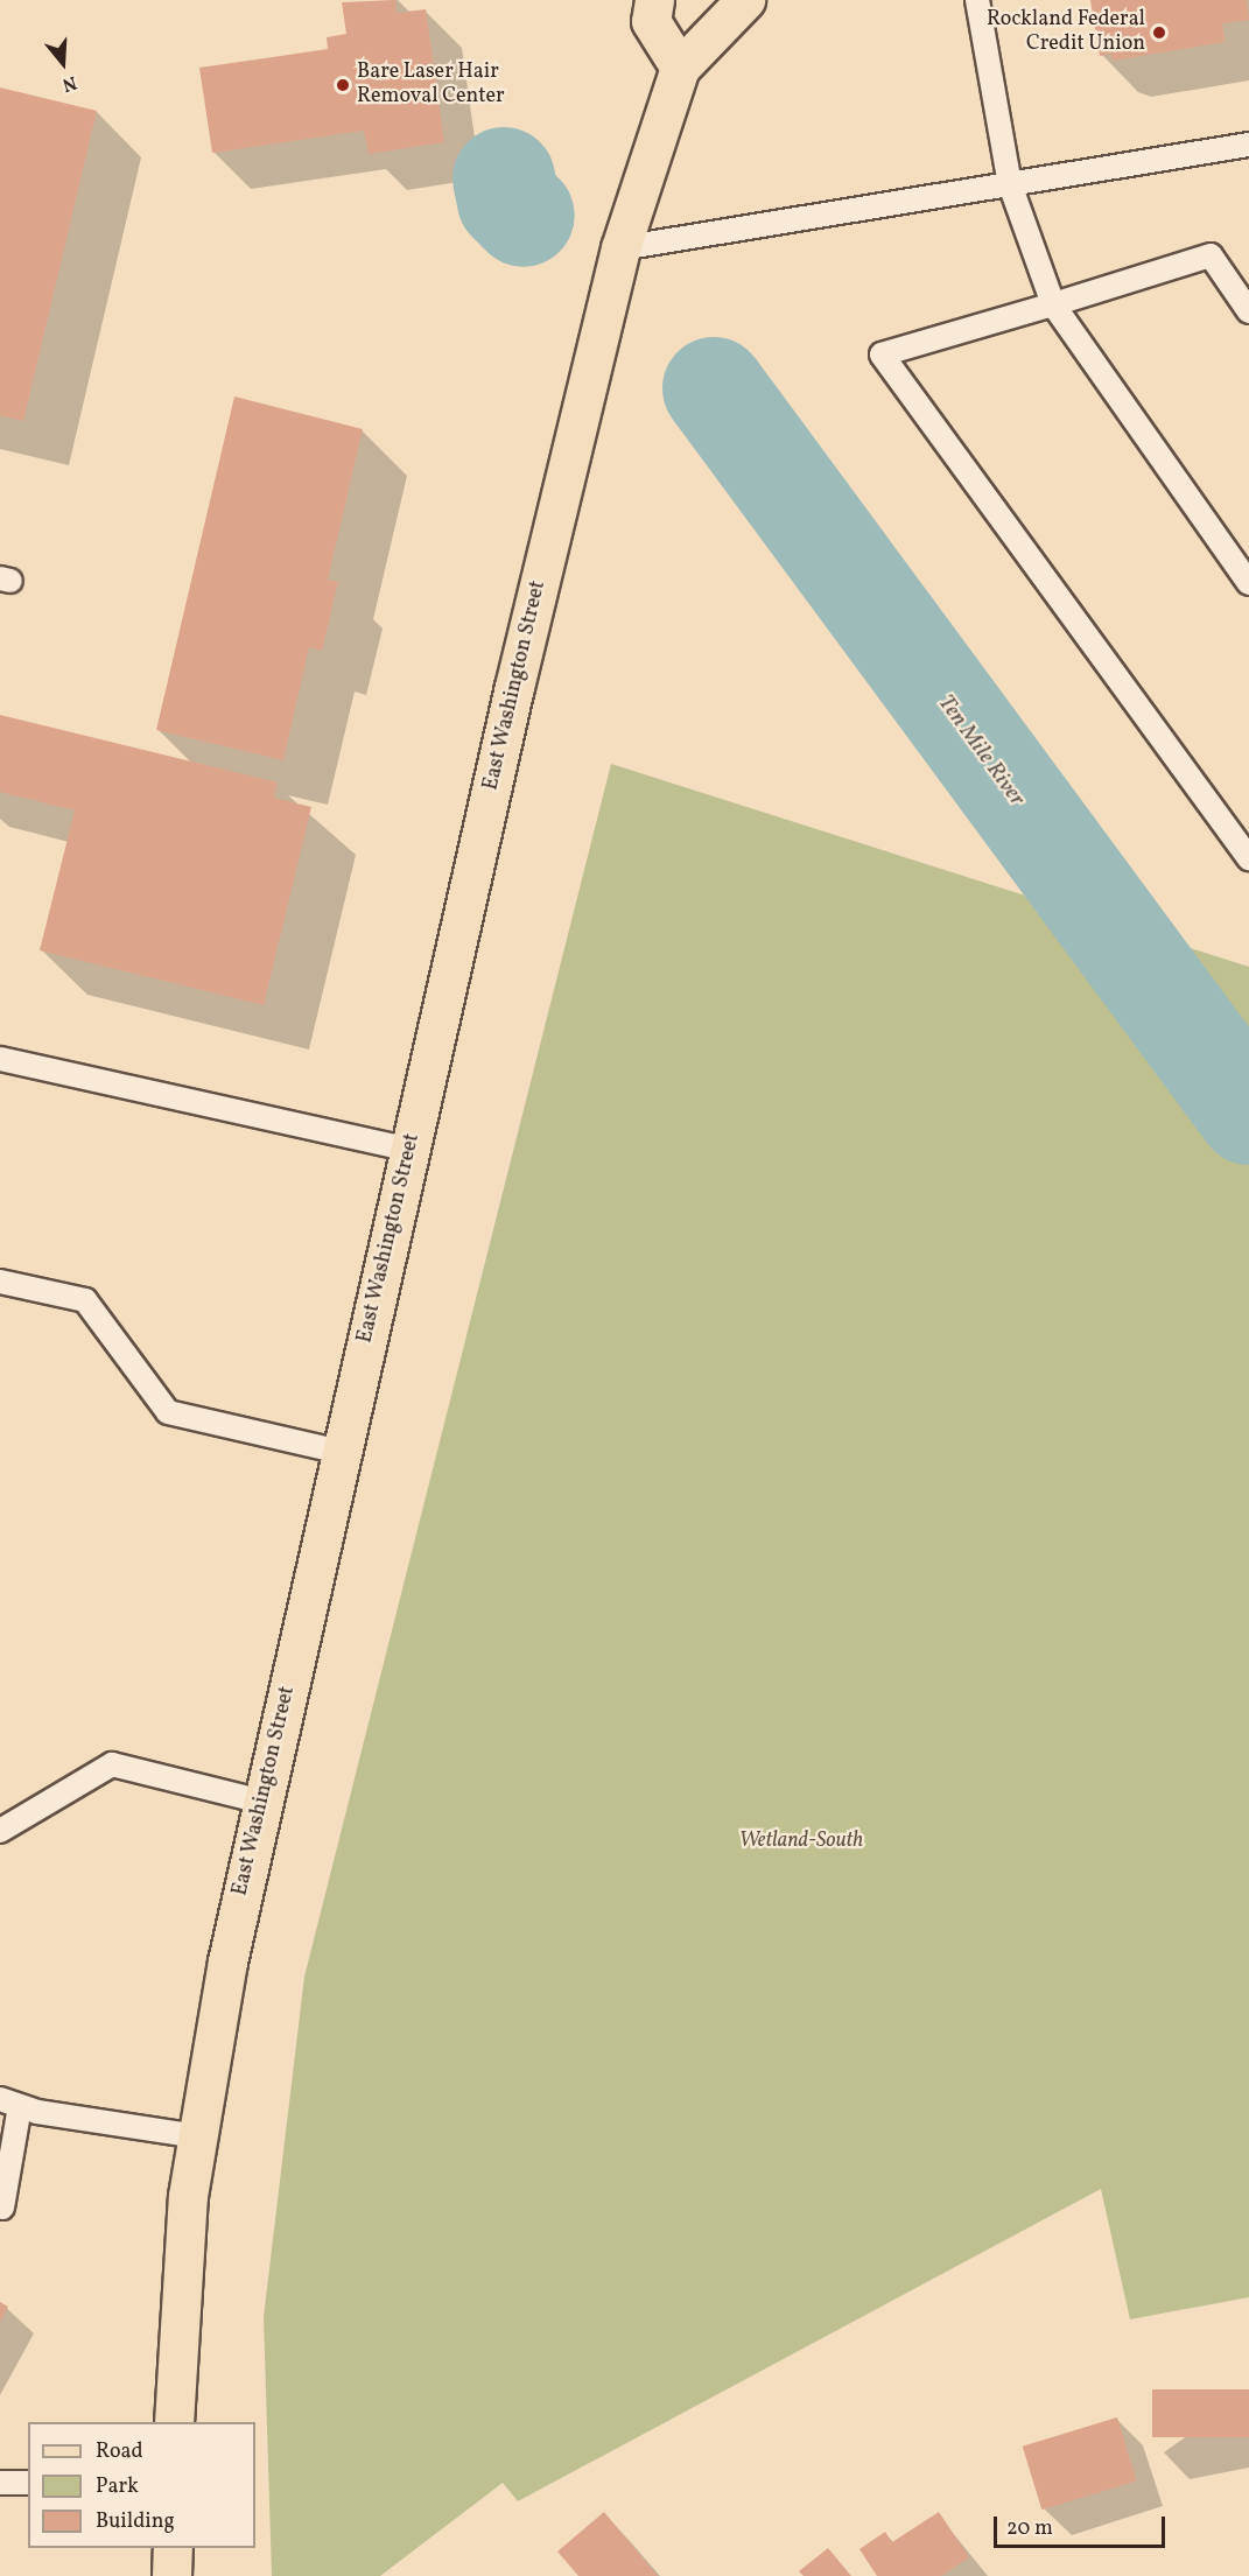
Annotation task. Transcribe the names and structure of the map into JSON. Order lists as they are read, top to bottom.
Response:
{
  "streets": {
    "main road": ["East Washington Street"]
  },
  "water": ["Ten Mile River"],
  "parks": ["Wetland-South"],
  "places": ["Rockland Federal Credit Union", "Bare Laser Hair Removal Center"],
  "legend": ["Road", "Park", "Building"],
  "scale_bar": "20 m",
  "north": "bottom"
}
